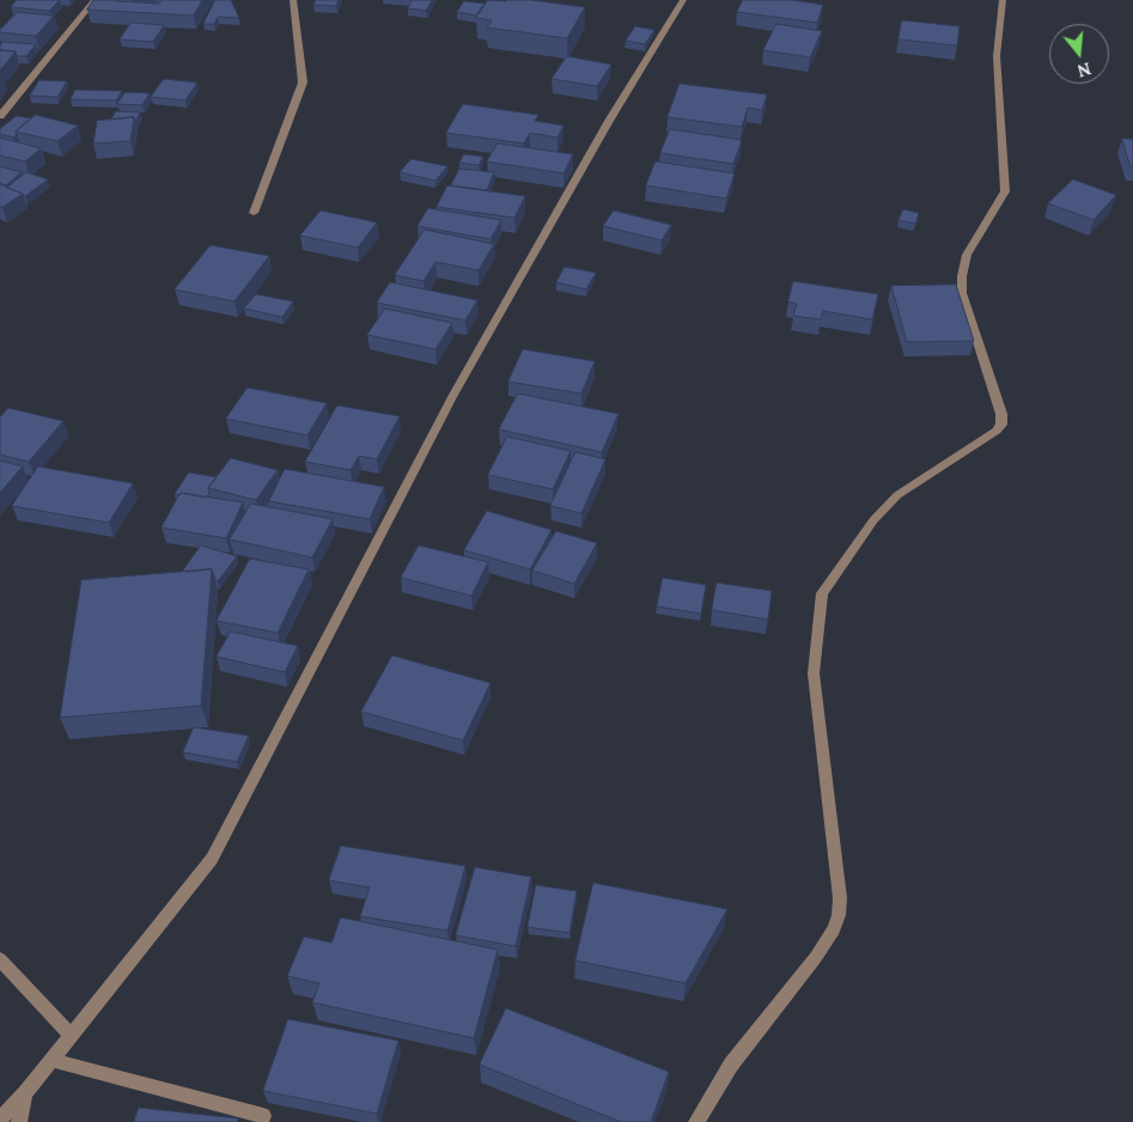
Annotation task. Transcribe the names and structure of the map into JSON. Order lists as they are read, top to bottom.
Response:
{
  "north": "bottom"
}
